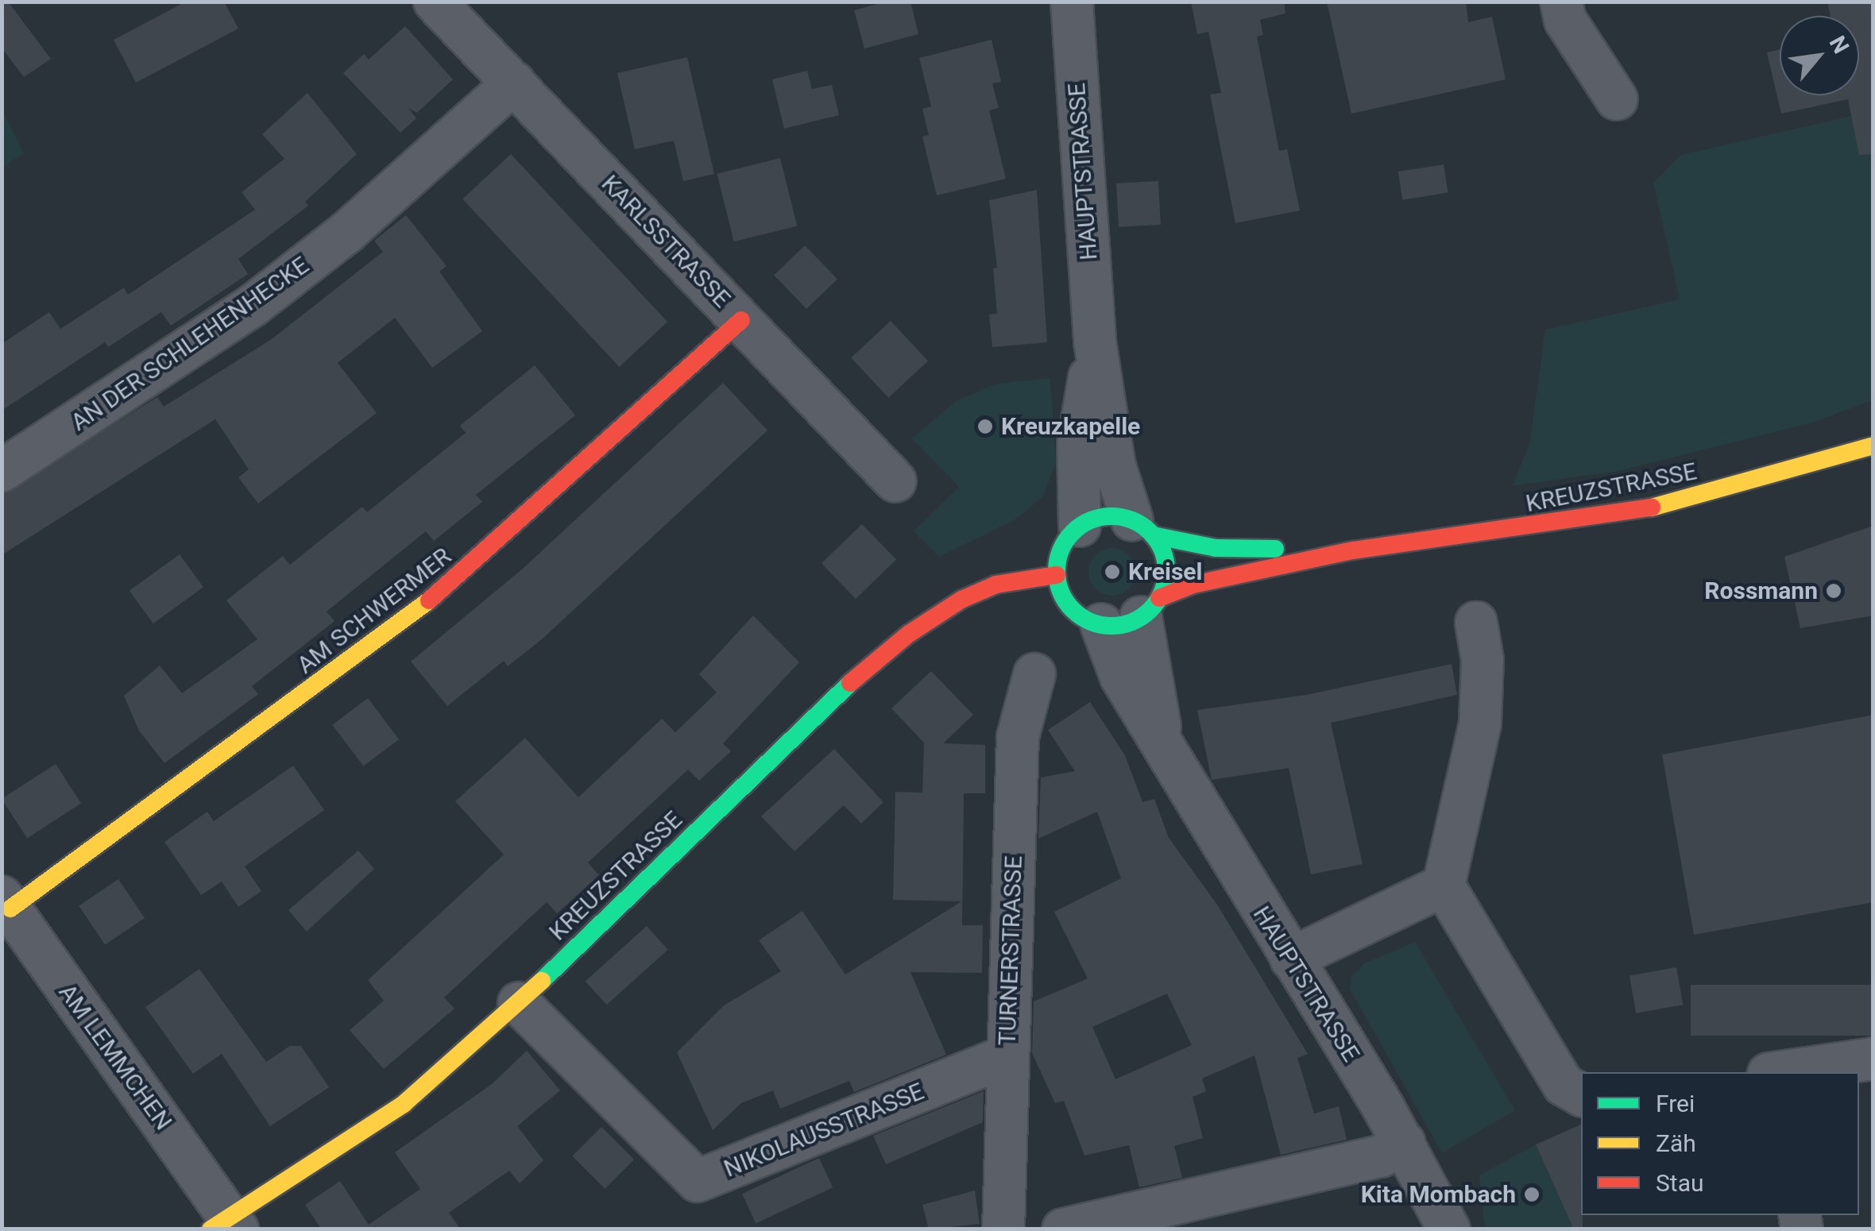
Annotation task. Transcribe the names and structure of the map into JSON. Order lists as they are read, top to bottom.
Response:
{
  "streets": {
    "street": [
      "HAUPTSTRASSE",
      "KARLSSTRASSE",
      "AN DER SCHLEHENHECKE",
      "KREUZSTRASSE",
      "AM SCHWERMER",
      "TURNERSTRASSE",
      "AM LEMMCHEN",
      "NIKOLAUSSTRASSE"
    ]
  },
  "crossings": [
    ["HAUPTSTRASSE", "KREUZSTRASSE"],
    ["KARLSSTRASSE", "AN DER SCHLEHENHECKE"],
    ["KARLSSTRASSE", "AM SCHWERMER"],
    ["KREUZSTRASSE", "AM LEMMCHEN"],
    ["KREUZSTRASSE", "NIKOLAUSSTRASSE"],
    ["AM SCHWERMER", "AM LEMMCHEN"],
    ["TURNERSTRASSE", "NIKOLAUSSTRASSE"]
  ],
  "places": [
    "Kreuzkapelle",
    "Kreisel",
    "Rossmann",
    "Kita Mombach"
  ],
  "legend": ["Frei", "Zäh", "Stau"],
  "north": "top right"
}
